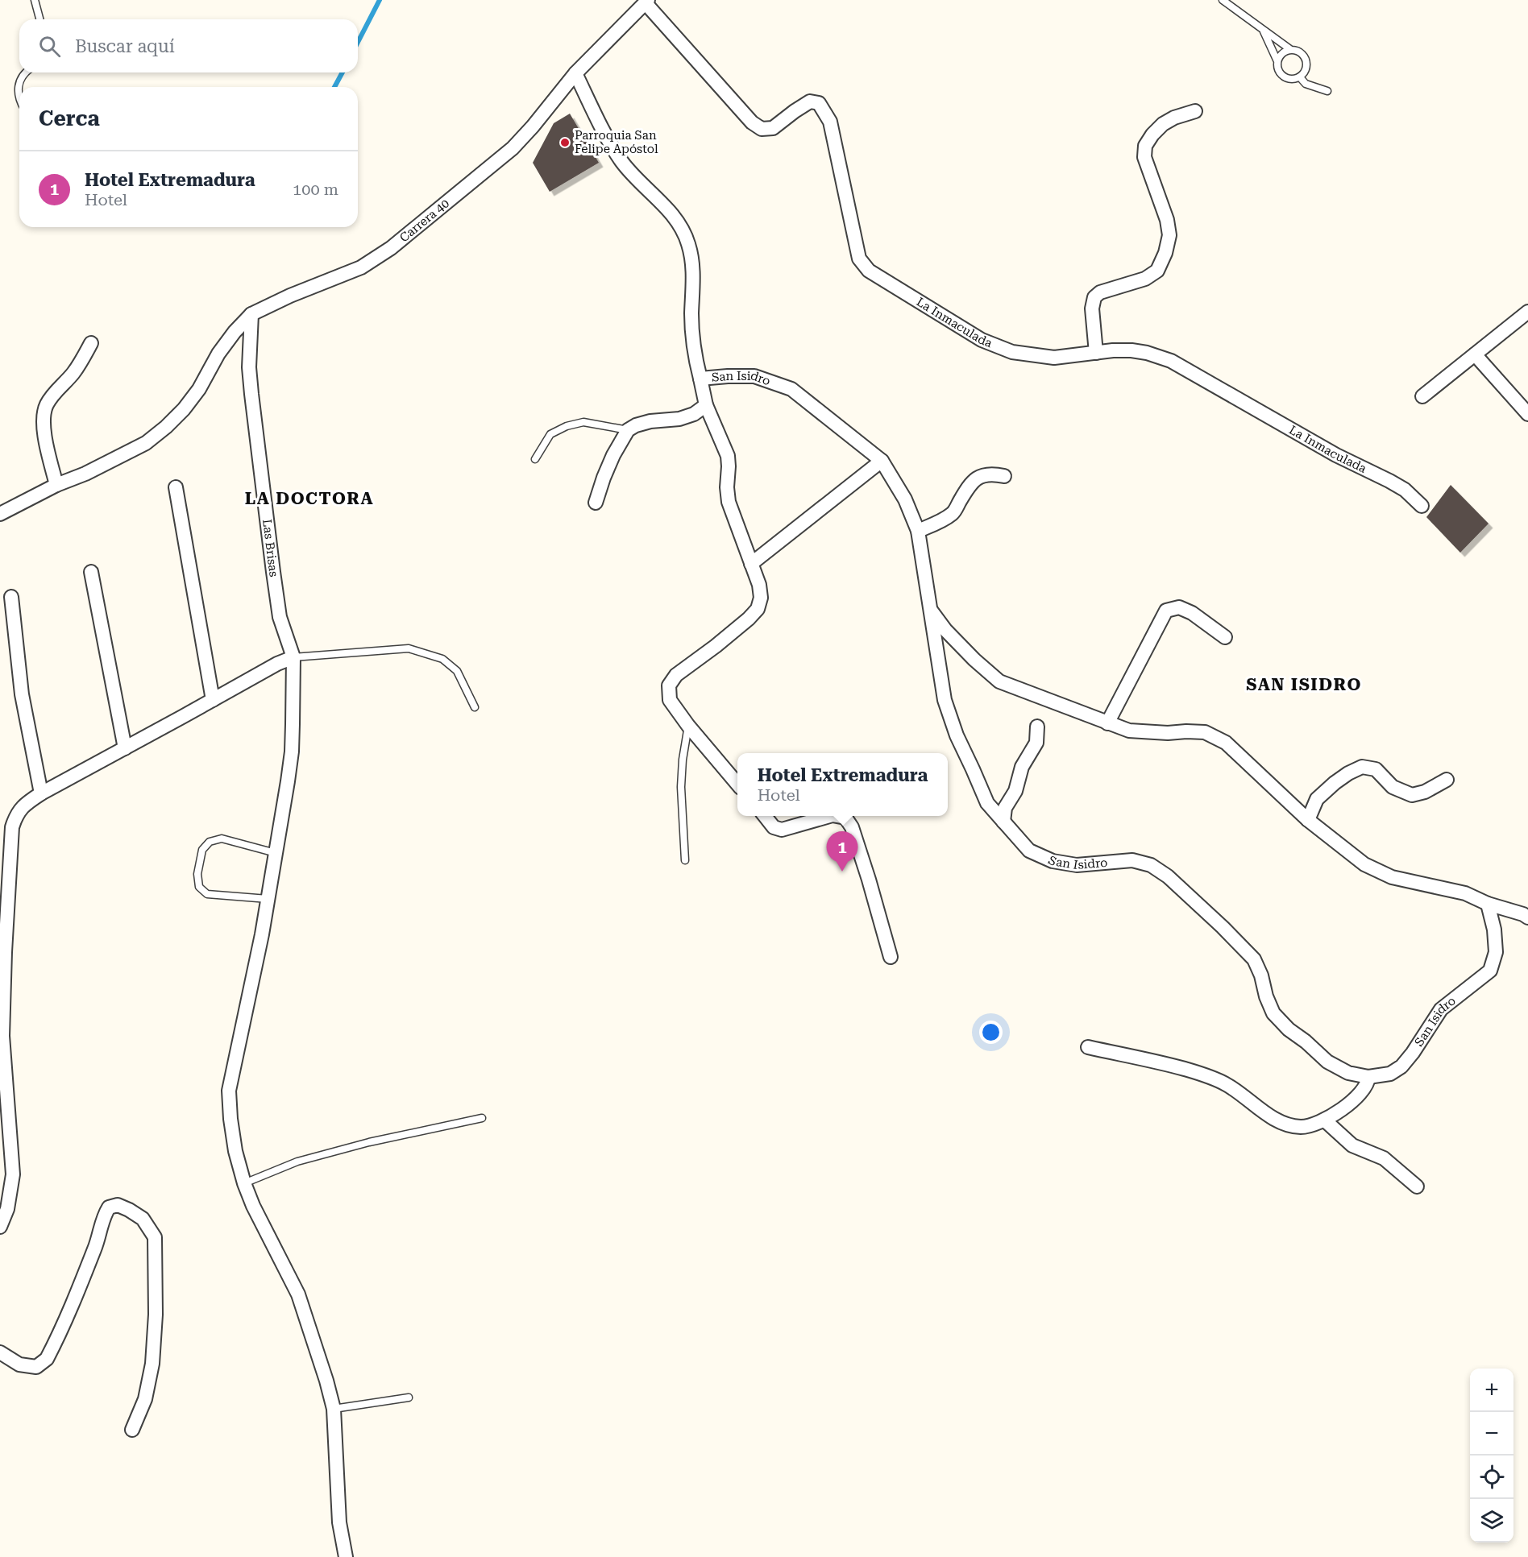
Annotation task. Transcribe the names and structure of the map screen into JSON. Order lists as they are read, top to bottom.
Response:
{
  "streets": {
    "street": [
      "Carrera 40",
      "La Inmaculada",
      "San Isidro",
      "Las Brisas"
    ]
  },
  "crossings": [
    ["Carrera 40", "La Inmaculada"],
    ["Carrera 40", "San Isidro"],
    ["Carrera 40", "Las Brisas"]
  ],
  "districts": ["LA DOCTORA", "SAN ISIDRO"],
  "places": ["Parroquia San Felipe Apóstol"],
  "page": {
    "search": "Buscar aquí",
    "heading": "Cerca",
    "list": [
      {
        "mark": "1",
        "name": "Hotel Extremadura",
        "note": "Hotel",
        "value": "100 m"
      }
    ],
    "popup": ["Hotel Extremadura", "Hotel"],
    "pins": "1",
    "map_buttons": ["+", "−"]
  }
}
